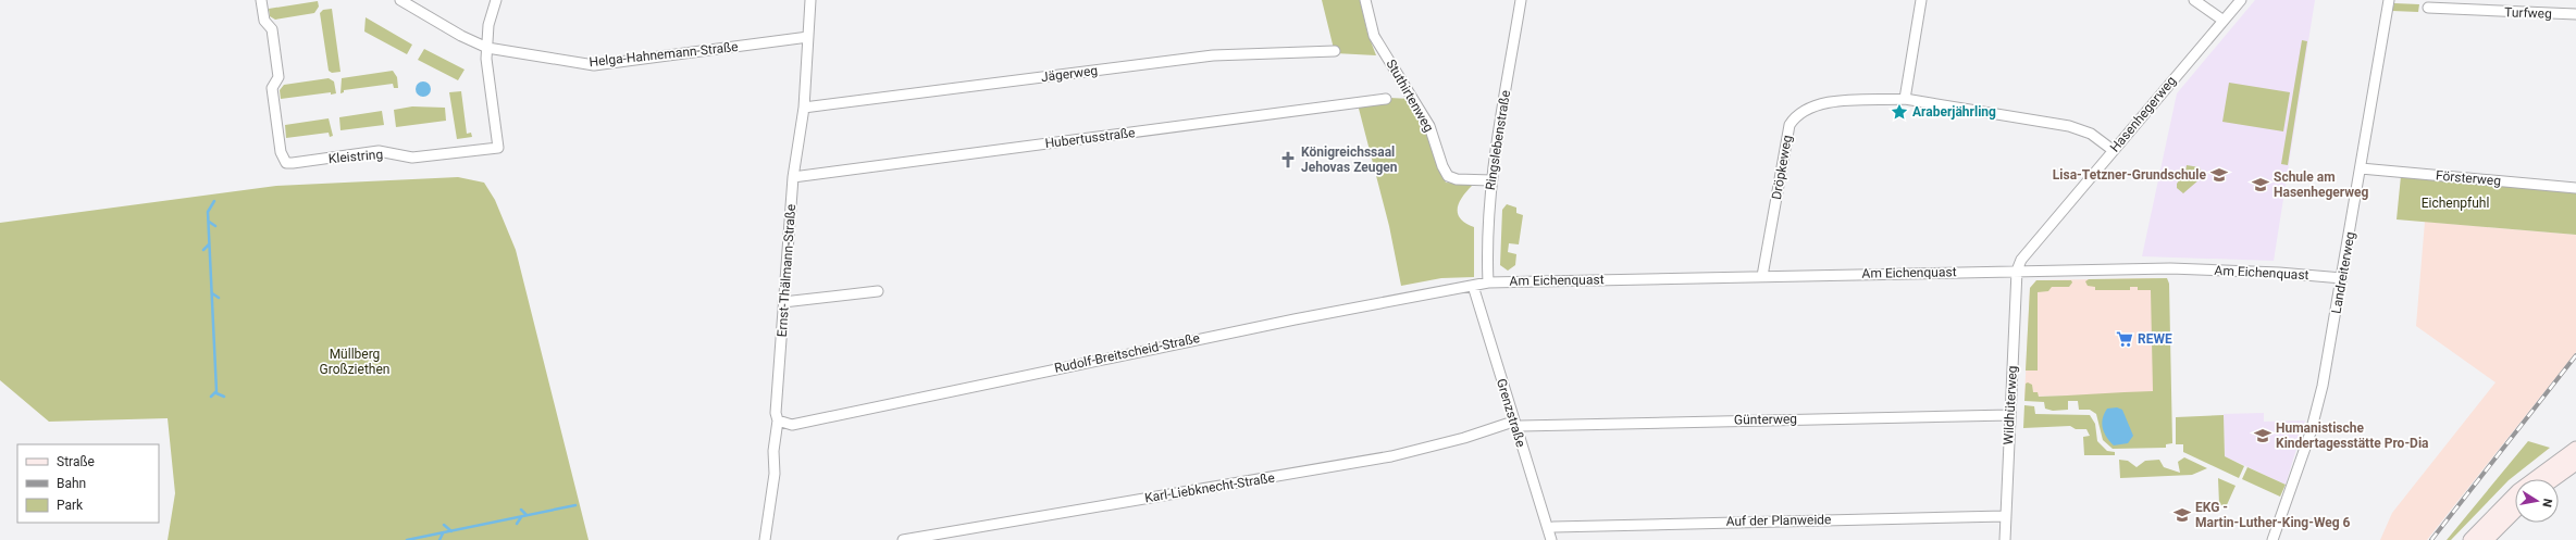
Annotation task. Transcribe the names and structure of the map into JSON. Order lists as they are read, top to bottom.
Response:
{
  "streets": {
    "street": [
      "Turfweg",
      "Helga-Hahnemann-Straße",
      "Jägerweg",
      "Stuthirtenweg",
      "Hasenhegerweg",
      "Hubertusstraße",
      "Ringslebenstraße",
      "Kleistring",
      "Dröpkeweg",
      "Försterweg",
      "Ernst-Thälmann-Straße",
      "Am Eichenquast",
      "Landreiterweg",
      "Rudolf-Breitscheid-Straße",
      "Wildhüterweg",
      "Grenzstraße",
      "Günterweg",
      "Karl-Liebknecht-Straße",
      "Auf der Planweide"
    ]
  },
  "crossings": [
    ["Helga-Hahnemann-Straße", "Kleistring"],
    ["Helga-Hahnemann-Straße", "Ernst-Thälmann-Straße"],
    ["Jägerweg", "Ernst-Thälmann-Straße"],
    ["Stuthirtenweg", "Ringslebenstraße"],
    ["Hasenhegerweg", "Dröpkeweg"],
    ["Hasenhegerweg", "Am Eichenquast"],
    ["Hasenhegerweg", "Wildhüterweg"],
    ["Hubertusstraße", "Ernst-Thälmann-Straße"],
    ["Ringslebenstraße", "Am Eichenquast"],
    ["Dröpkeweg", "Am Eichenquast"],
    ["Försterweg", "Landreiterweg"],
    ["Ernst-Thälmann-Straße", "Rudolf-Breitscheid-Straße"],
    ["Am Eichenquast", "Landreiterweg"],
    ["Am Eichenquast", "Rudolf-Breitscheid-Straße"],
    ["Am Eichenquast", "Wildhüterweg"],
    ["Am Eichenquast", "Grenzstraße"],
    ["Rudolf-Breitscheid-Straße", "Grenzstraße"],
    ["Wildhüterweg", "Günterweg"],
    ["Wildhüterweg", "Auf der Planweide"],
    ["Grenzstraße", "Günterweg"],
    ["Grenzstraße", "Karl-Liebknecht-Straße"],
    ["Günterweg", "Karl-Liebknecht-Straße"]
  ],
  "parks": ["Eichenpfuhl", "Müllberg Großziethen"],
  "places": {
    "place": ["Araberjährling"],
    "church": ["Königreichssaal Jehovas Zeugen"],
    "school or university": [
      "Lisa-Tetzner-Grundschule",
      "Schule am Hasenhegerweg",
      "Humanistische Kindertagesstätte Pro-Dia",
      "EKG - Martin-Luther-King-Weg 6"
    ],
    "supermarket": ["REWE"]
  },
  "legend": ["Straße", "Bahn", "Park"],
  "north": "right"
}
